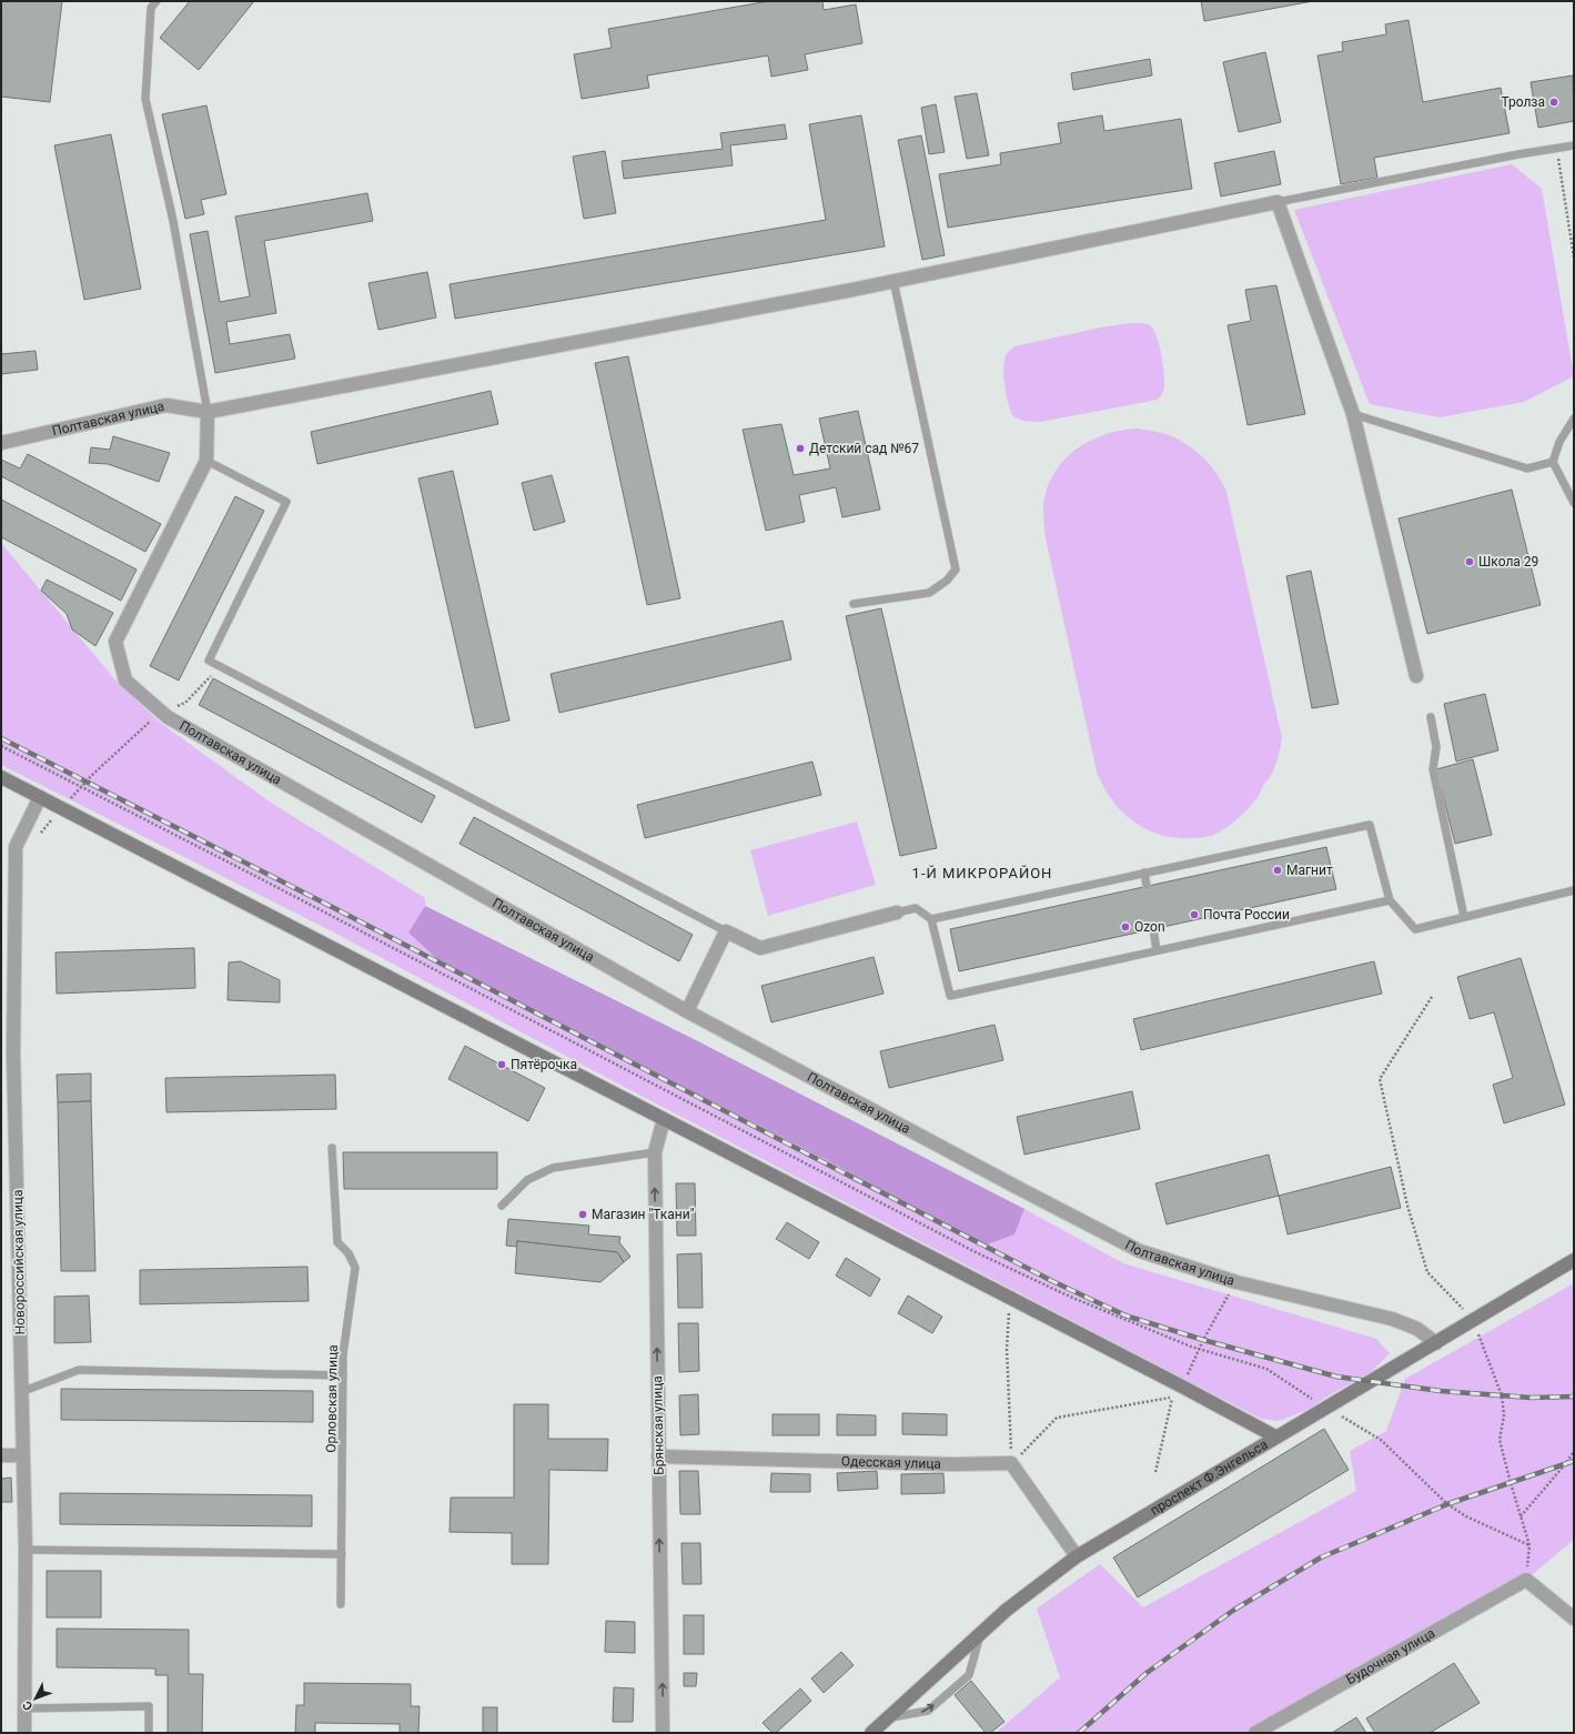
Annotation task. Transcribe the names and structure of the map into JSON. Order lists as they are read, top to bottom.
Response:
{
  "streets": {
    "street": [
      "Полтавская улица",
      "Новороссийская улица",
      "Брянская улица",
      "Одесская улица",
      "проспект Ф.Энгельса",
      "Будочная улица"
    ],
    "lane": ["Орловская улица"]
  },
  "crossings": [
    ["Полтавская улица", "проспект Ф.Энгельса"],
    ["Брянская улица", "Одесская улица"]
  ],
  "one_way": ["Брянская улица"],
  "districts": ["1-Й МИКРОРАЙОН"],
  "places": [
    "Тролза",
    "Детский сад №67",
    "Школа 29",
    "Магнит",
    "Почта России",
    "Ozon",
    "Пятёрочка",
    "Магазин \"Ткани\""
  ],
  "north": "bottom left"
}
